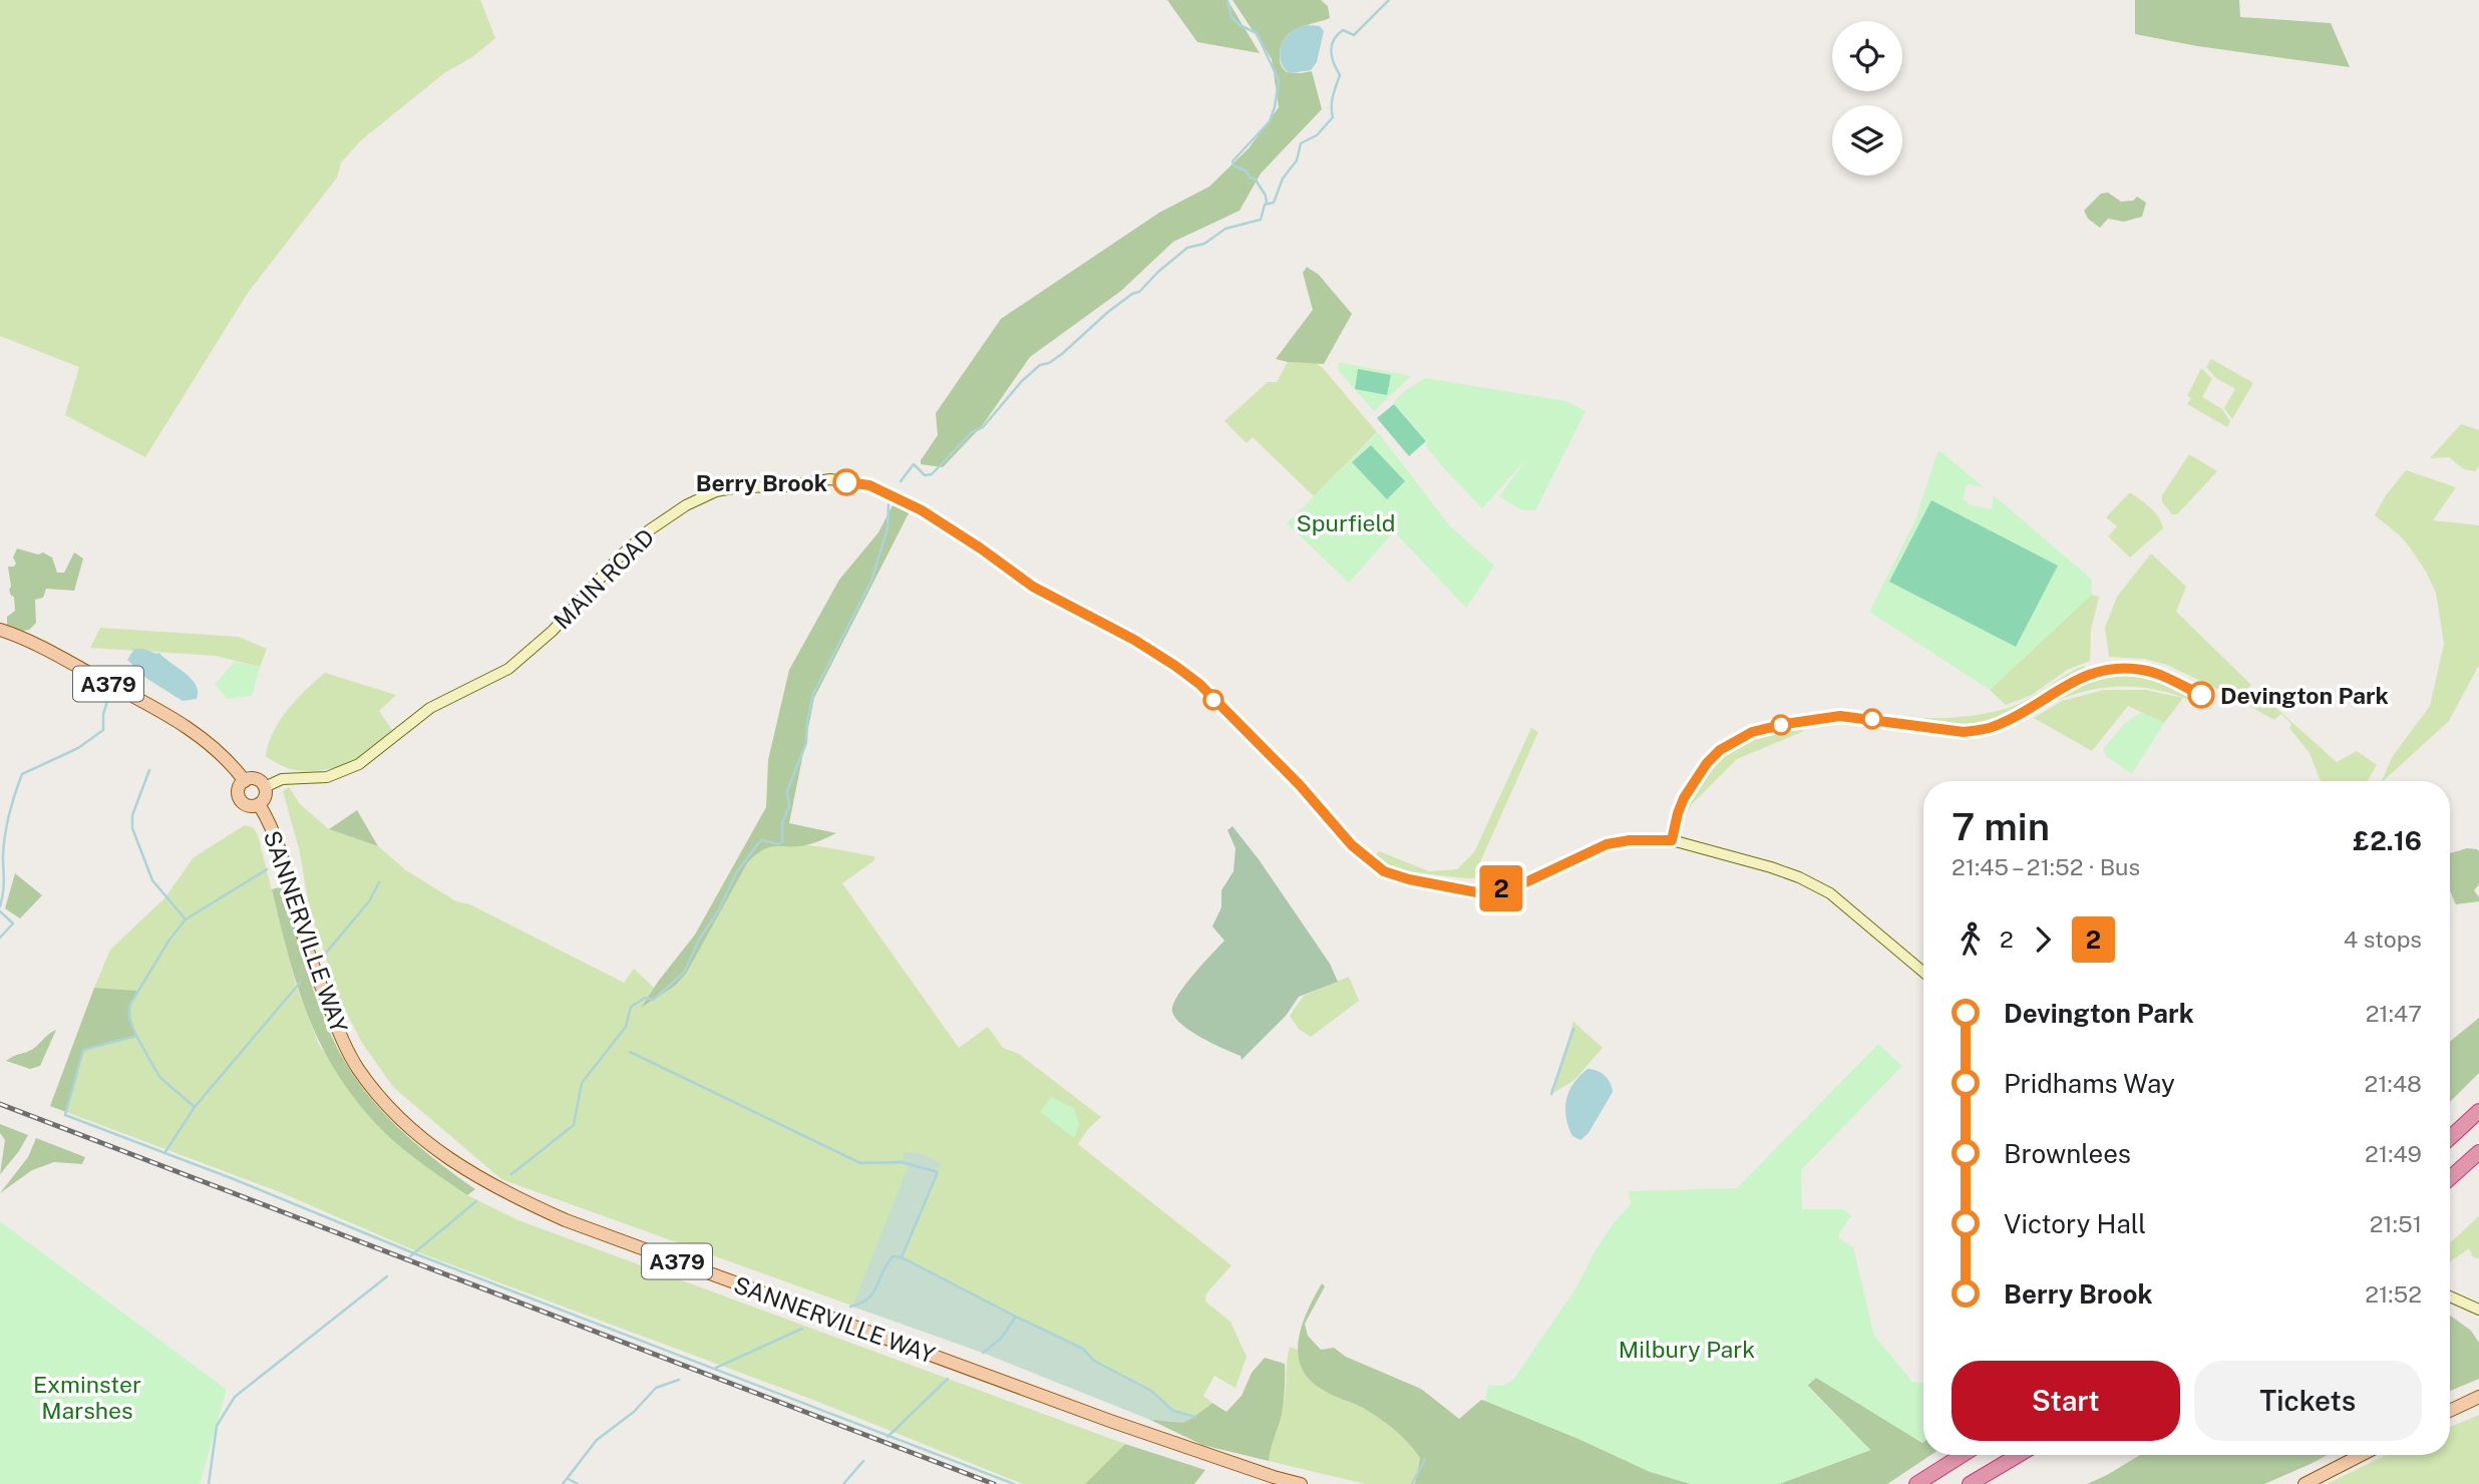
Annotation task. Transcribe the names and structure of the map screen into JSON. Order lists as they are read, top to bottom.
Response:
{
  "streets": {
    "main road": ["A379", "SANNERVILLE WAY"],
    "street": ["MAIN ROAD"]
  },
  "crossings": [
    ["MAIN ROAD", "A379"],
    ["MAIN ROAD", "SANNERVILLE WAY"],
    ["A379", "SANNERVILLE WAY"]
  ],
  "parks": ["Spurfield", "Milbury Park", "Exminster Marshes"],
  "places": ["Berry Brook", "Devington Park"],
  "lines": ["bus line 2"],
  "page": {
    "on_map": "2",
    "heading": ["7 min", "21:45 – 21:52 · Bus", "£2.16"],
    "legs": ["2", "2", "4 stops"],
    "list": [
      {
        "name": "Devington Park",
        "value": "21:47"
      },
      {
        "name": "Pridhams Way",
        "value": "21:48"
      },
      {
        "name": "Brownlees",
        "value": "21:49"
      },
      {
        "name": "Victory Hall",
        "value": "21:51"
      },
      {
        "name": "Berry Brook",
        "value": "21:52"
      }
    ],
    "buttons": ["Start", "Tickets"]
  }
}
